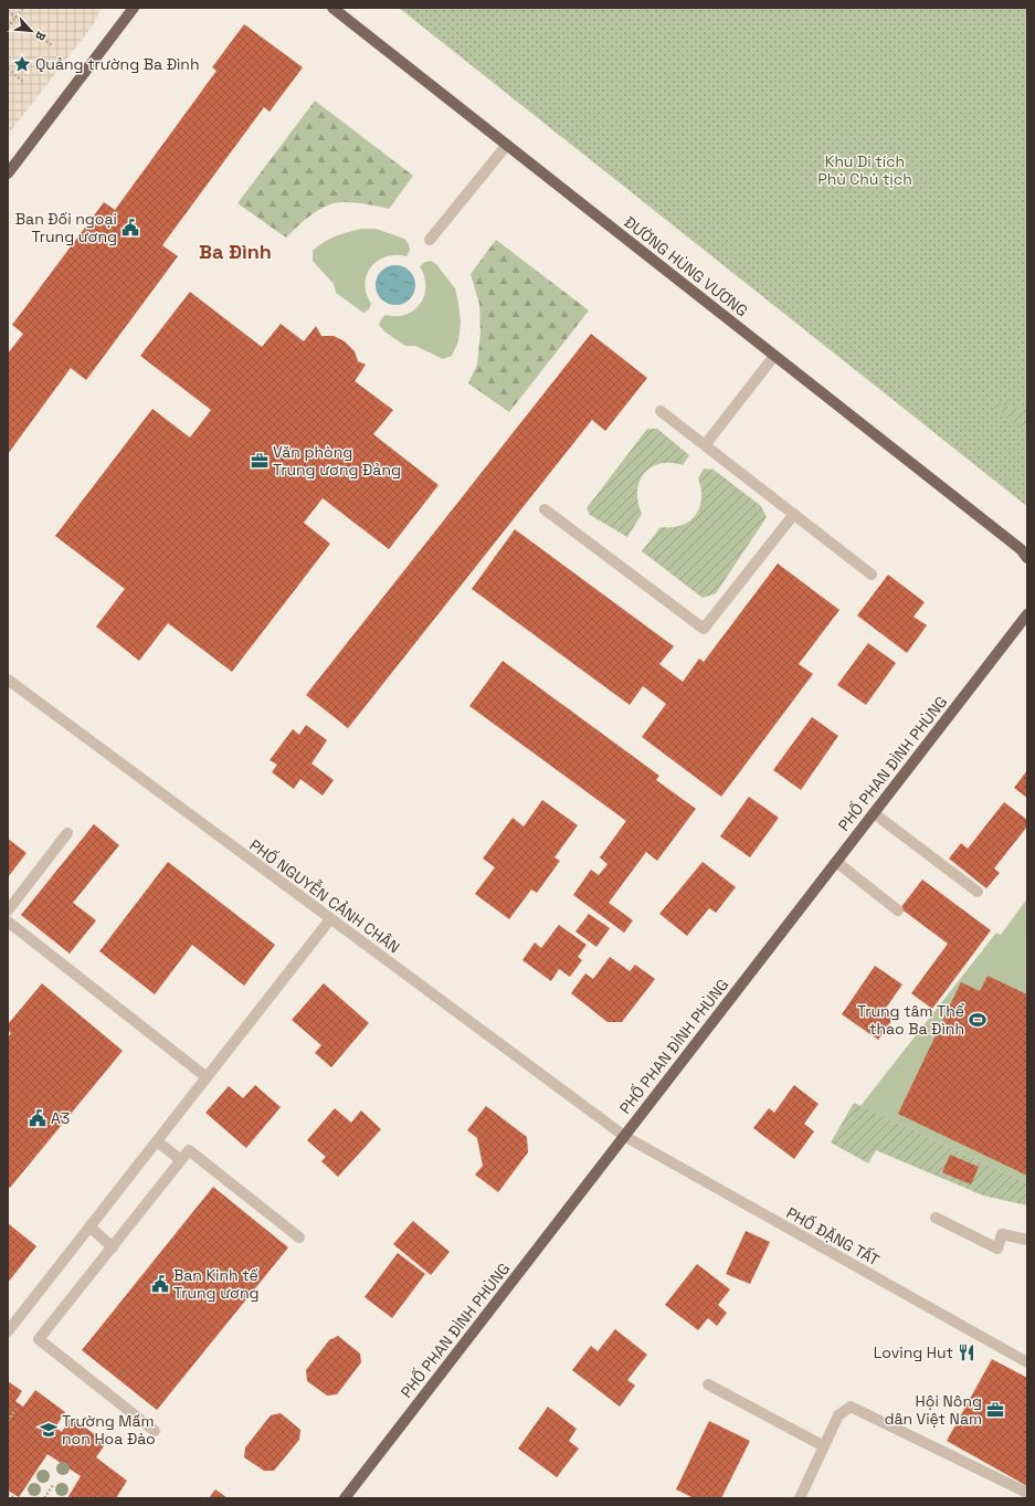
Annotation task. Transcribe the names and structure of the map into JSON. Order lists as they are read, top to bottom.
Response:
{
  "streets": {
    "main road": ["ĐƯỜNG HÙNG VƯƠNG", "PHỐ PHAN ĐÌNH PHÙNG"],
    "street": ["PHỐ NGUYỄN CẢNH CHÂN", "PHỐ ĐẶNG TẤT"]
  },
  "crossings": [
    ["PHỐ PHAN ĐÌNH PHÙNG", "PHỐ NGUYỄN CẢNH CHÂN"],
    ["PHỐ PHAN ĐÌNH PHÙNG", "PHỐ ĐẶNG TẤT"],
    ["PHỐ NGUYỄN CẢNH CHÂN", "PHỐ ĐẶNG TẤT"]
  ],
  "districts": ["Ba Đình"],
  "parks": ["Khu Di tích Phủ Chủ tịch"],
  "places": {
    "place": ["Quảng trường Ba Đình"],
    "public building": ["Ban Đối ngoại Trung ương", "A3", "Ban Kinh tế Trung ương"],
    "office": ["Văn phòng Trung ương Đảng", "Hội Nông dân Việt Nam"],
    "sports": ["Trung tâm Thể thao Ba Đình"],
    "restaurant": ["Loving Hut"],
    "school or university": ["Trường Mầm non Hoa Đào"]
  },
  "north": "bottom right"
}
